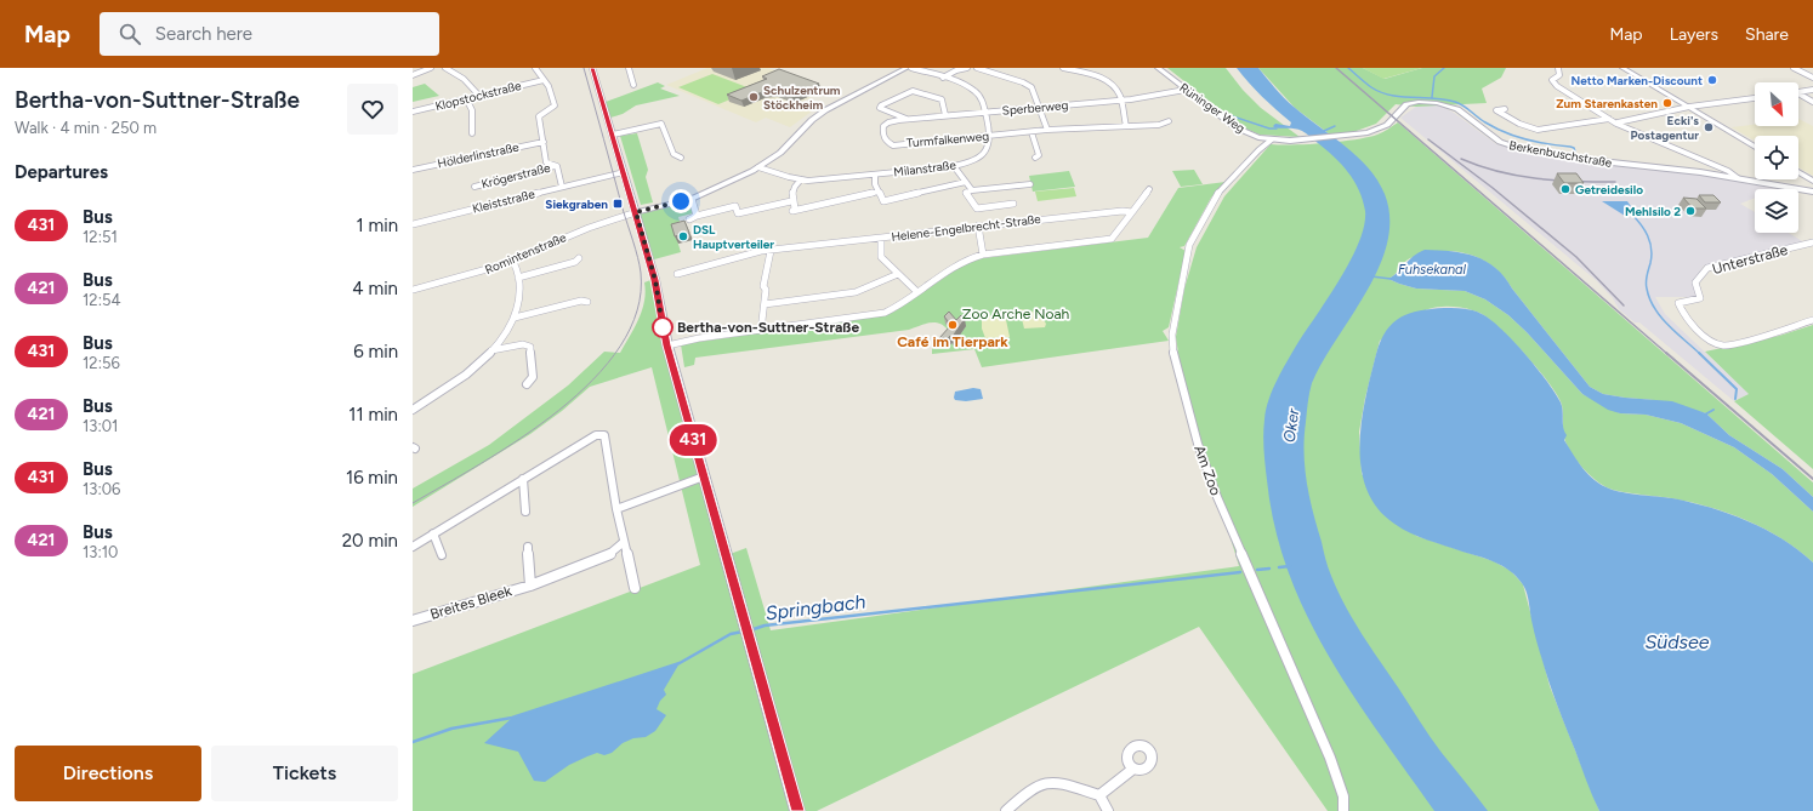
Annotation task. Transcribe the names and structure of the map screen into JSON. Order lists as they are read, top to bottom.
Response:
{
  "streets": {
    "street": [
      "Klopstockstraße",
      "Sperberweg",
      "Rüninger Weg",
      "Turmfalkenweg",
      "Berkenbuschstraße",
      "Hölderlinstraße",
      "Milanstraße",
      "Krögerstraße",
      "Kleiststraße",
      "Helene-Engelbrecht-Straße",
      "Romintenstraße",
      "Unterstraße",
      "Am Zoo",
      "Breites Bleek"
    ]
  },
  "crossings": [
    ["Klopstockstraße", "Krögerstraße"],
    ["Sperberweg", "Rüninger Weg"],
    ["Sperberweg", "Turmfalkenweg"],
    ["Rüninger Weg", "Berkenbuschstraße"],
    ["Rüninger Weg", "Am Zoo"],
    ["Turmfalkenweg", "Milanstraße"],
    ["Berkenbuschstraße", "Am Zoo"],
    ["Hölderlinstraße", "Krögerstraße"],
    ["Krögerstraße", "Kleiststraße"]
  ],
  "water": [
    "Fuhsekanal",
    "Oker",
    "Springbach",
    "Südsee"
  ],
  "parks": ["Zoo Arche Noah"],
  "places": {
    "other": [
      "Netto Marken-Discount",
      "Schulzentrum Stöckheim",
      "Zum Starenkasten",
      "Ecki's Postagentur",
      "Getreidesilo",
      "Mehlsilo 2",
      "DSL Hauptverteiler",
      "Café im Tierpark",
      "Bertha-von-Suttner-Straße"
    ],
    "transit": ["Siekgraben"]
  },
  "lines": ["bus line 431"],
  "north": "bottom right",
  "page": {
    "header": "Map",
    "search": "Search here",
    "nav": ["Map", "Layers", "Share"],
    "heading": [
      ["Bertha-von-Suttner-Straße", "Walk · 4 min · 250 m"],
      "Departures"
    ],
    "on_map": "431",
    "list": [
      {
        "mark": "431",
        "name": "Bus",
        "note": "12:51",
        "value": "1 min"
      },
      {
        "mark": "421",
        "name": "Bus",
        "note": "12:54",
        "value": "4 min"
      },
      {
        "mark": "431",
        "name": "Bus",
        "note": "12:56",
        "value": "6 min"
      },
      {
        "mark": "421",
        "name": "Bus",
        "note": "13:01",
        "value": "11 min"
      },
      {
        "mark": "431",
        "name": "Bus",
        "note": "13:06",
        "value": "16 min"
      },
      {
        "mark": "421",
        "name": "Bus",
        "note": "13:10",
        "value": "20 min"
      }
    ],
    "buttons": ["Directions", "Tickets"]
  }
}
